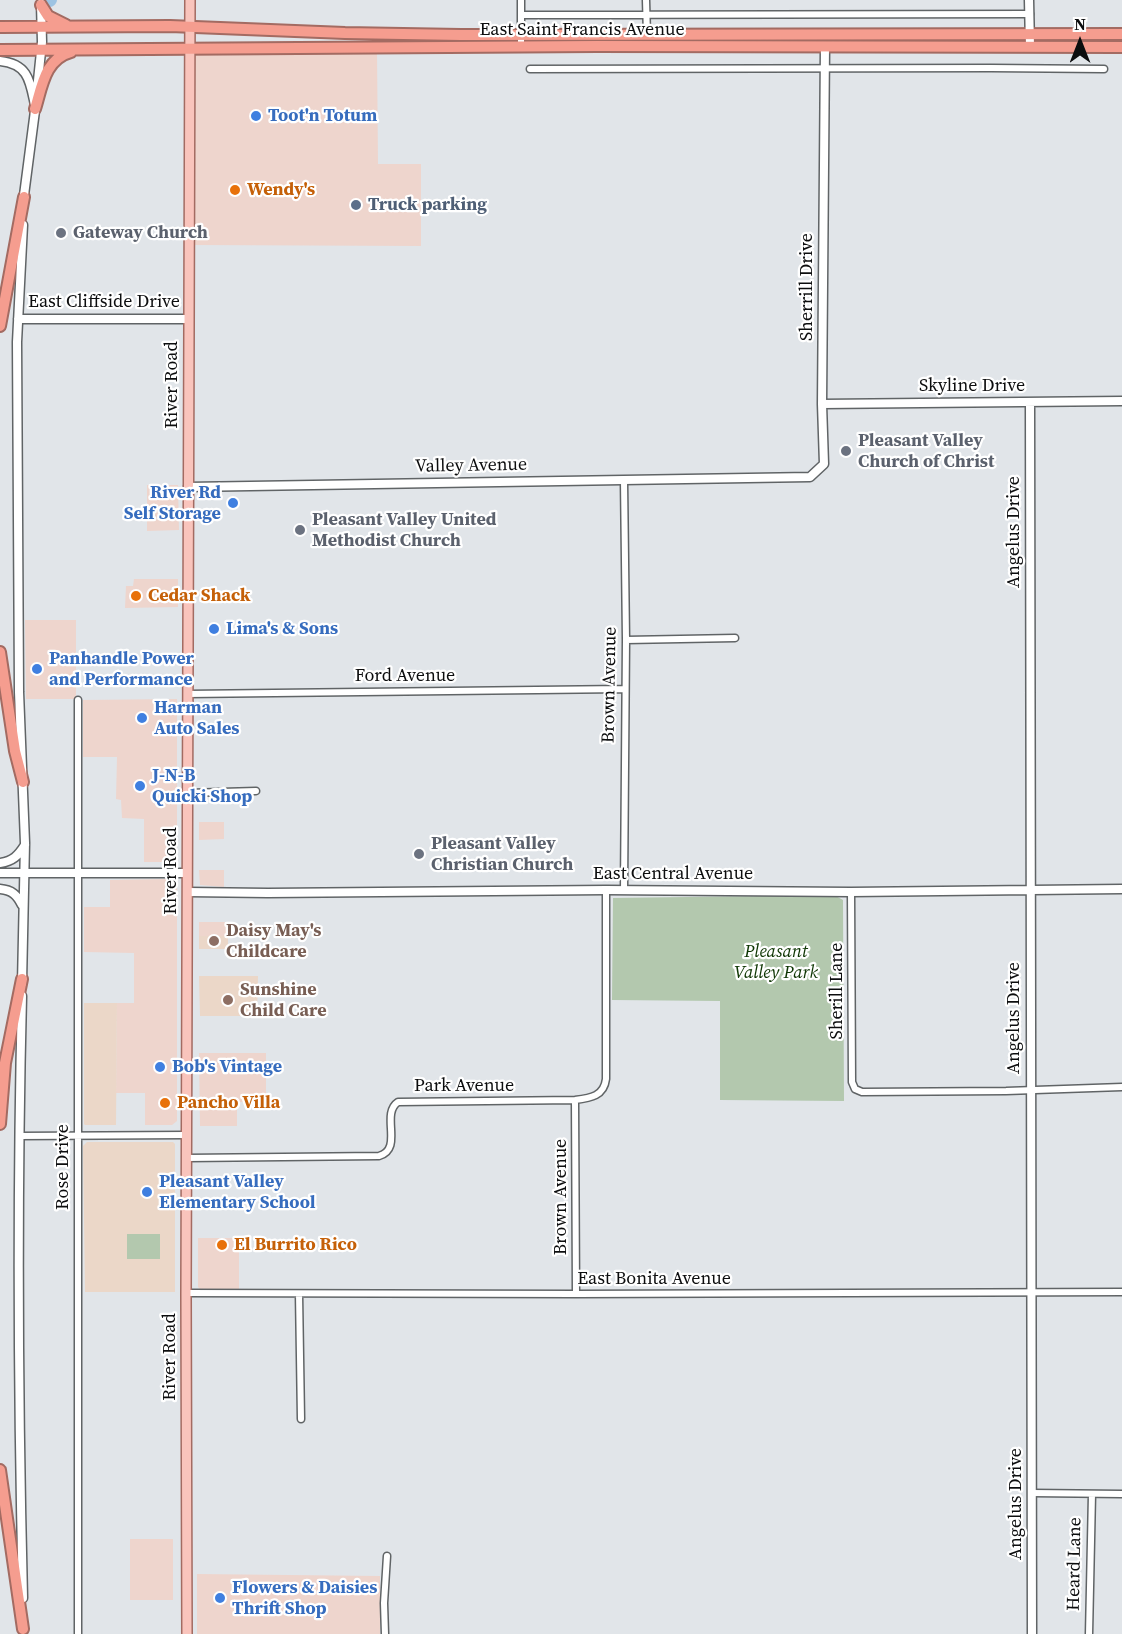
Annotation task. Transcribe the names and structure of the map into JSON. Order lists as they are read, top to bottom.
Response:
{
  "streets": {
    "highway": ["East Saint Francis Avenue"],
    "main road": ["River Road"],
    "street": [
      "Sherrill Drive",
      "East Cliffside Drive",
      "Skyline Drive",
      "Valley Avenue",
      "Angelus Drive",
      "Ford Avenue",
      "Brown Avenue",
      "East Central Avenue",
      "Sherill Lane",
      "Park Avenue",
      "Rose Drive",
      "East Bonita Avenue",
      "Heard Lane"
    ]
  },
  "crossings": [
    ["East Saint Francis Avenue", "Sherrill Drive"],
    ["East Saint Francis Avenue", "River Road"],
    ["Sherrill Drive", "Skyline Drive"],
    ["Sherrill Drive", "Valley Avenue"],
    ["East Cliffside Drive", "River Road"],
    ["River Road", "Valley Avenue"],
    ["River Road", "Ford Avenue"],
    ["River Road", "East Central Avenue"],
    ["River Road", "Park Avenue"],
    ["River Road", "East Bonita Avenue"],
    ["Skyline Drive", "Angelus Drive"],
    ["Valley Avenue", "Brown Avenue"],
    ["Angelus Drive", "East Central Avenue"],
    ["Angelus Drive", "Sherill Lane"],
    ["Angelus Drive", "East Bonita Avenue"],
    ["Ford Avenue", "Brown Avenue"],
    ["Brown Avenue", "East Central Avenue"],
    ["Brown Avenue", "Park Avenue"],
    ["Brown Avenue", "East Bonita Avenue"],
    ["East Central Avenue", "Sherill Lane"],
    ["East Central Avenue", "Park Avenue"]
  ],
  "parks": ["Pleasant Valley Park"],
  "places": [
    "Toot'n Totum",
    "Wendy's",
    "Truck parking",
    "Gateway Church",
    "Pleasant Valley Church of Christ",
    "River Rd Self Storage",
    "Pleasant Valley United Methodist Church",
    "Cedar Shack",
    "Lima's & Sons",
    "Panhandle Power and Performance",
    "Harman Auto Sales",
    "J-N-B Quicki Shop",
    "Pleasant Valley Christian Church",
    "Daisy May's Childcare",
    "Sunshine Child Care",
    "Bob's Vintage",
    "Pancho Villa",
    "Pleasant Valley Elementary School",
    "El Burrito Rico",
    "Flowers & Daisies Thrift Shop"
  ],
  "north": "top"
}
